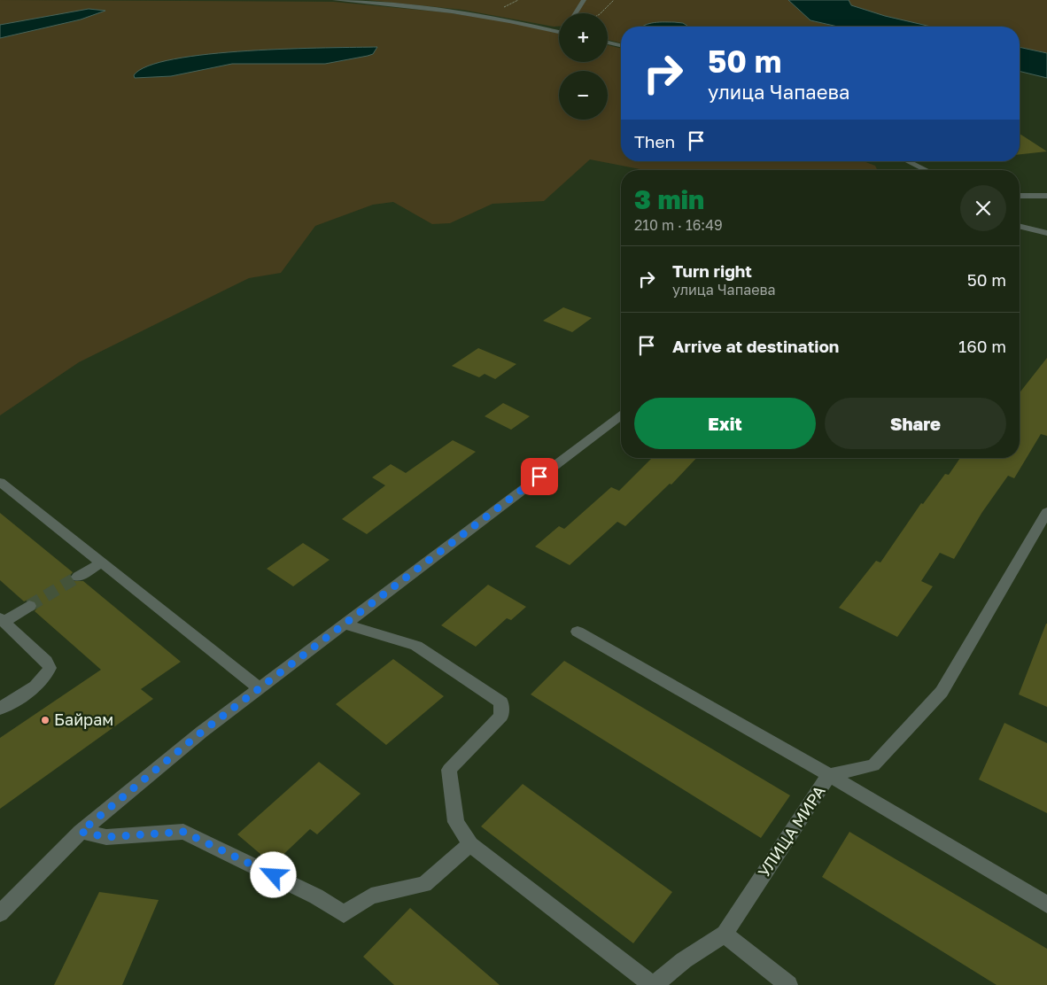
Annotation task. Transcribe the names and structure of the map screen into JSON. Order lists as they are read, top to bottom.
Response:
{
  "streets": {
    "street": ["УЛИЦА МИРА"]
  },
  "places": ["Байрам"],
  "page": {
    "map_buttons": ["+", "−"],
    "turn": ["50 m", "улица Чапаева"],
    "then": "Then",
    "heading": ["3 min", "210 m · 16:49"],
    "list": [
      {
        "name": "Turn right",
        "note": "улица Чапаева",
        "value": "50 m"
      },
      {
        "name": "Arrive at destination",
        "value": "160 m"
      }
    ],
    "buttons": ["Exit", "Share"]
  }
}
